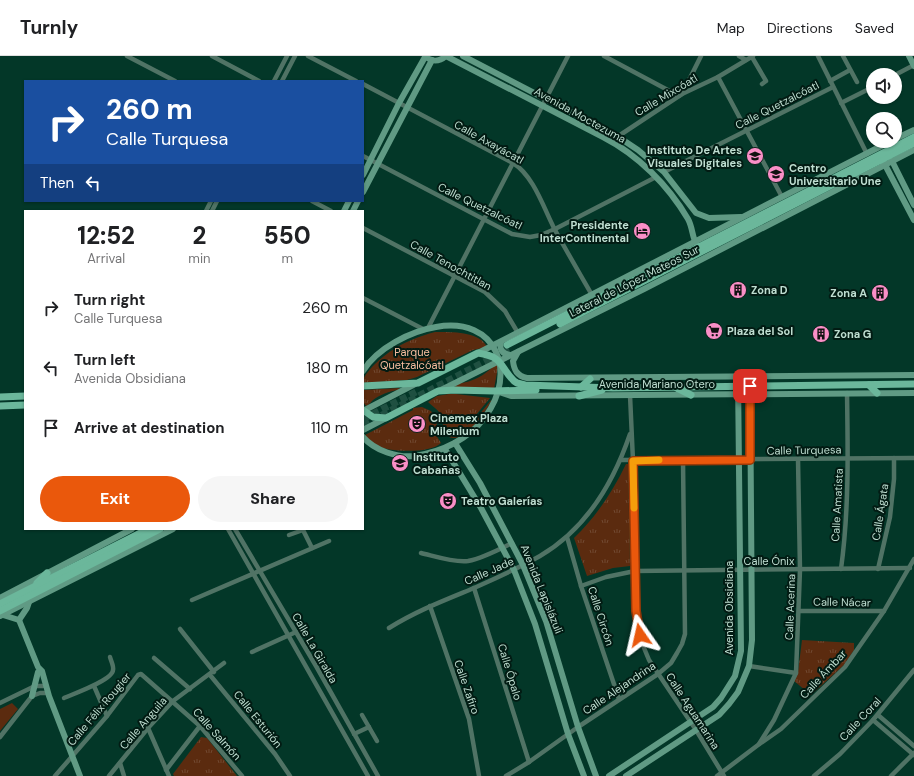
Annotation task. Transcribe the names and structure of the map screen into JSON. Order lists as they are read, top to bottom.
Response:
{
  "streets": {
    "main road": [
      "Avenida Moctezuma",
      "Lateral de López Mateos Sur",
      "Avenida Mariano Otero",
      "Avenida Lapislázuli",
      "Avenida Obsidiana"
    ],
    "street": [
      "Calle Mixcóatl",
      "Calle Quetzalcóatl",
      "Calle Axayácatl",
      "Calle Tenochtitlan",
      "Calle Turquesa",
      "Calle Amatista",
      "Calle Ágata",
      "Calle Ónix",
      "Calle Jade",
      "Calle Nácar",
      "Calle Acerina",
      "Calle Circón",
      "Calle La Giralda",
      "Calle Ópalo",
      "Calle Ámbar",
      "Calle Zafiro",
      "Calle Alejandrina",
      "Calle Félix Rougier",
      "Calle Aguamarina",
      "Calle Esturión",
      "Calle Coral",
      "Calle Anguila",
      "Calle Salmón"
    ]
  },
  "crossings": [
    ["Calle Mixcóatl", "Avenida Moctezuma"],
    ["Calle Quetzalcóatl", "Avenida Moctezuma"],
    ["Calle Quetzalcóatl", "Calle Axayácatl"],
    ["Avenida Moctezuma", "Lateral de López Mateos Sur"],
    ["Calle Axayácatl", "Lateral de López Mateos Sur"],
    ["Calle Tenochtitlan", "Lateral de López Mateos Sur"],
    ["Lateral de López Mateos Sur", "Avenida Mariano Otero"],
    ["Avenida Mariano Otero", "Calle Amatista"],
    ["Avenida Mariano Otero", "Avenida Obsidiana"],
    ["Avenida Mariano Otero", "Calle Aguamarina"],
    ["Calle Turquesa", "Calle Amatista"],
    ["Calle Turquesa", "Calle Ágata"],
    ["Calle Turquesa", "Calle Jade"],
    ["Calle Turquesa", "Calle Acerina"],
    ["Calle Turquesa", "Avenida Obsidiana"],
    ["Calle Turquesa", "Calle Alejandrina"],
    ["Calle Turquesa", "Calle Aguamarina"],
    ["Calle Amatista", "Calle Ónix"],
    ["Calle Ágata", "Calle Ónix"],
    ["Calle Ónix", "Calle Acerina"],
    ["Calle Ónix", "Avenida Obsidiana"],
    ["Calle Ónix", "Calle Circón"],
    ["Calle Ónix", "Calle Ámbar"],
    ["Calle Ónix", "Calle Alejandrina"],
    ["Calle Ónix", "Calle Aguamarina"],
    ["Calle Jade", "Avenida Lapislázuli"],
    ["Calle Jade", "Calle Circón"],
    ["Calle Jade", "Calle Ópalo"],
    ["Calle Jade", "Calle Zafiro"],
    ["Calle Jade", "Calle Aguamarina"],
    ["Avenida Lapislázuli", "Calle Alejandrina"],
    ["Calle Nácar", "Calle Acerina"],
    ["Calle Nácar", "Calle Ámbar"],
    ["Calle Acerina", "Calle Ámbar"],
    ["Avenida Obsidiana", "Calle Aguamarina"],
    ["Calle Circón", "Calle Alejandrina"],
    ["Calle Ópalo", "Calle Alejandrina"],
    ["Calle Ámbar", "Calle Aguamarina"],
    ["Calle Alejandrina", "Calle Aguamarina"],
    ["Calle Félix Rougier", "Calle Salmón"],
    ["Calle Esturión", "Calle Anguila"],
    ["Calle Anguila", "Calle Salmón"]
  ],
  "parks": ["Parque Quetzalcóatl"],
  "places": {
    "school or university": ["Instituto De Artes Visuales Digitales", "Centro Universitario Une", "Instituto Cabañas"],
    "hotel": ["Presidente InterContinental"],
    "building": ["Zona D", "Zona A", "Zona G"],
    "supermarket": ["Plaza del Sol"],
    "theatre": ["Cinemex Plaza Milenium", "Teatro Galerías"]
  },
  "page": {
    "header": "Turnly",
    "nav": ["Map", "Directions", "Saved"],
    "turn": ["260 m", "Calle Turquesa"],
    "then": "Then",
    "eta": [
      "12:52",
      "Arrival",
      "2",
      "min",
      "550",
      "m"
    ],
    "list": [
      {
        "name": "Turn right",
        "note": "Calle Turquesa",
        "value": "260 m"
      },
      {
        "name": "Turn left",
        "note": "Avenida Obsidiana",
        "value": "180 m"
      },
      {
        "name": "Arrive at destination",
        "value": "110 m"
      }
    ],
    "buttons": ["Exit", "Share"]
  }
}
